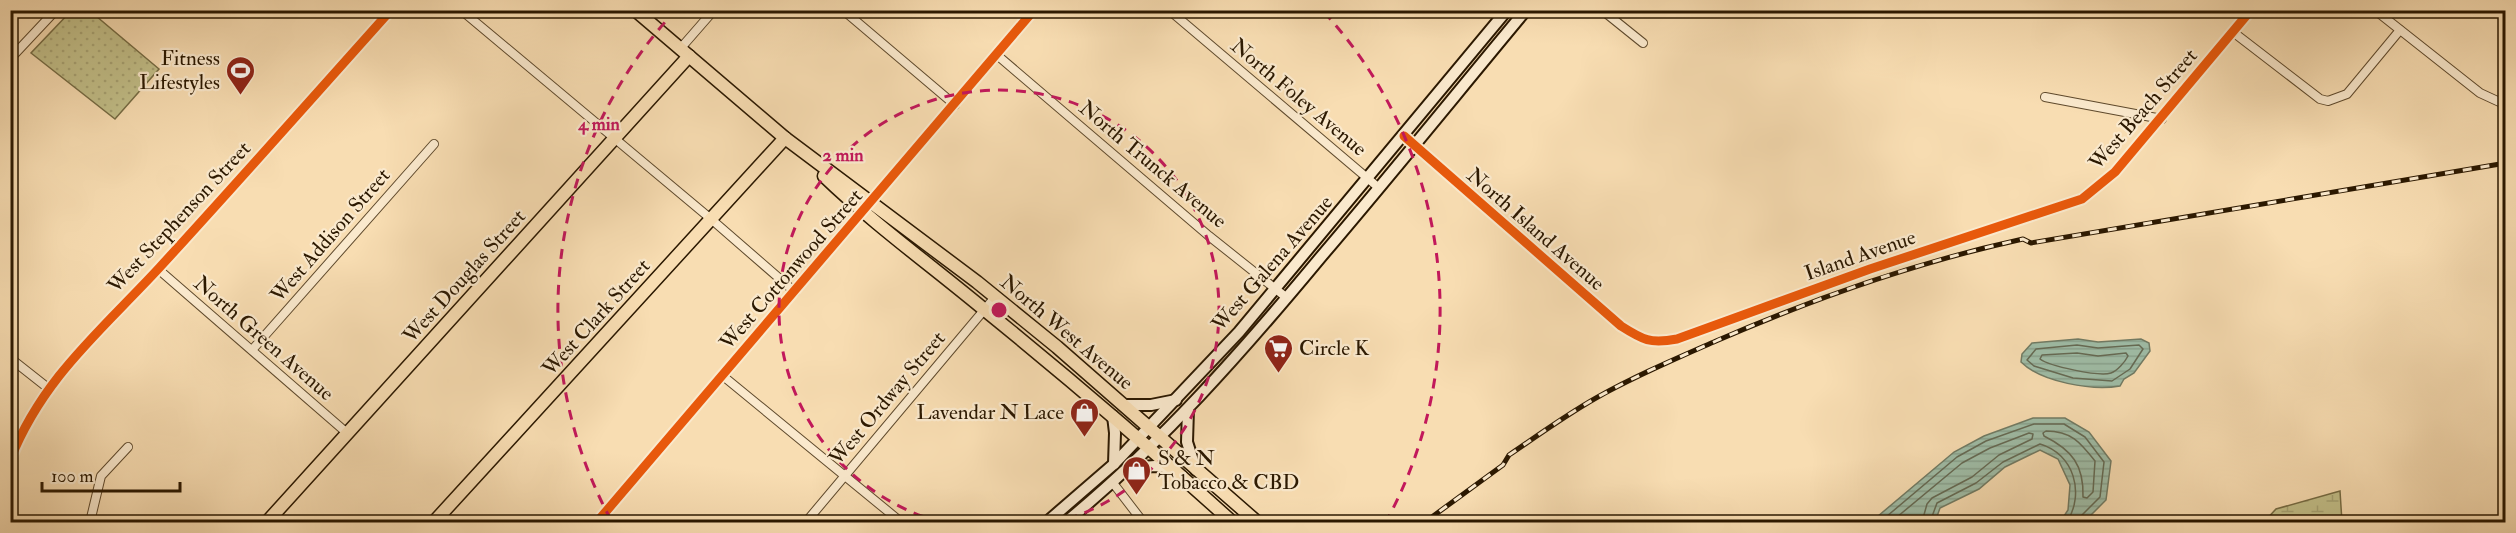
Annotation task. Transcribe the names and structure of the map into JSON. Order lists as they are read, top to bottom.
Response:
{
  "streets": {
    "main road": [
      "West Galena Avenue",
      "West Douglas Street",
      "West Clark Street",
      "North West Avenue"
    ],
    "street": [
      "North Foley Avenue",
      "West Beach Street",
      "North Trunck Avenue",
      "West Stephenson Street",
      "North Island Avenue",
      "West Addison Street",
      "Island Avenue",
      "West Cottonwood Street",
      "North Green Avenue",
      "West Ordway Street"
    ]
  },
  "crossings": [
    ["North Foley Avenue", "West Galena Avenue"],
    ["West Beach Street", "Island Avenue"],
    ["North Trunck Avenue", "West Galena Avenue"],
    ["North Trunck Avenue", "West Cottonwood Street"],
    ["West Stephenson Street", "North Green Avenue"],
    ["North Island Avenue", "Island Avenue"],
    ["North Island Avenue", "West Galena Avenue"],
    ["West Addison Street", "North Green Avenue"],
    ["West Galena Avenue", "North West Avenue"],
    ["West Cottonwood Street", "North West Avenue"],
    ["West Douglas Street", "North West Avenue"],
    ["West Douglas Street", "North Green Avenue"],
    ["West Clark Street", "North West Avenue"],
    ["North West Avenue", "West Ordway Street"]
  ],
  "places": {
    "sports": ["Fitness Lifestyles"],
    "supermarket": ["Circle K"],
    "shop": ["Lavendar N Lace", "S & N Tobacco & CBD"]
  },
  "scale_bar": "100 m",
  "rings": ["4 min", "2 min"]
}
